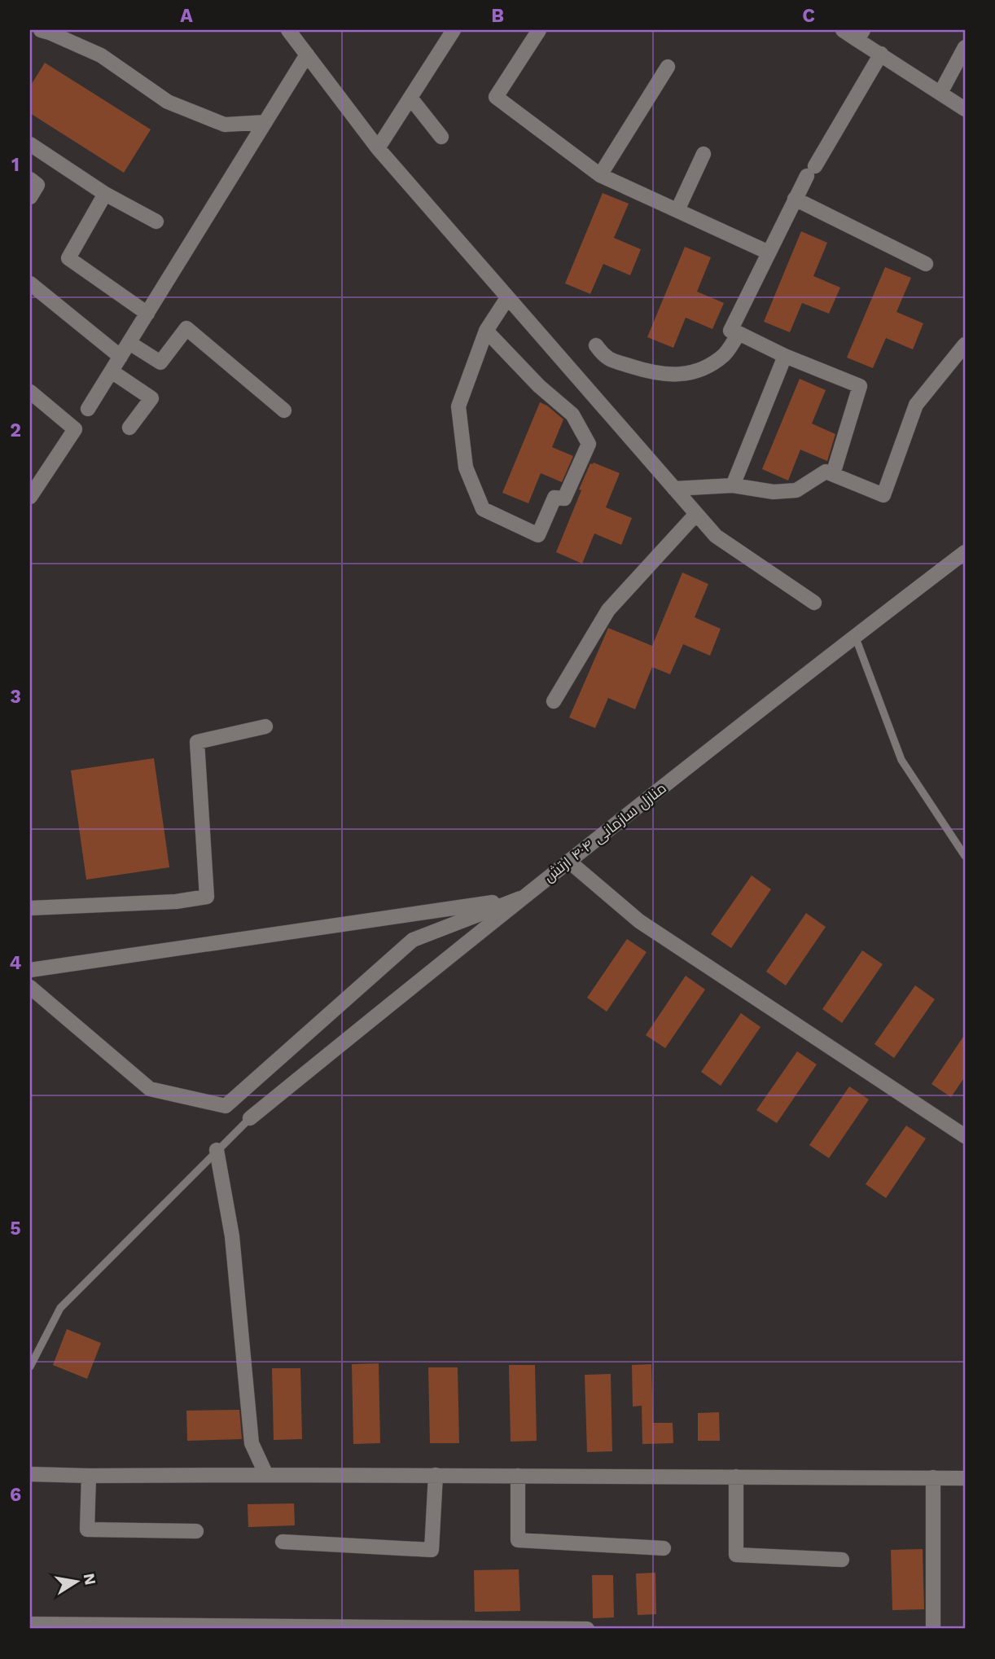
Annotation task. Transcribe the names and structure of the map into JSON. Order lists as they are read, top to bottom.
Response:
{
  "streets": {
    "street": ["منازل سازمانی ۴۰۴ ارتش"]
  },
  "north": "right",
  "grid": {
    "columns": ["A", "B", "C"],
    "rows": [
      "1",
      "2",
      "3",
      "4",
      "5",
      "6"
    ]
  }
}
